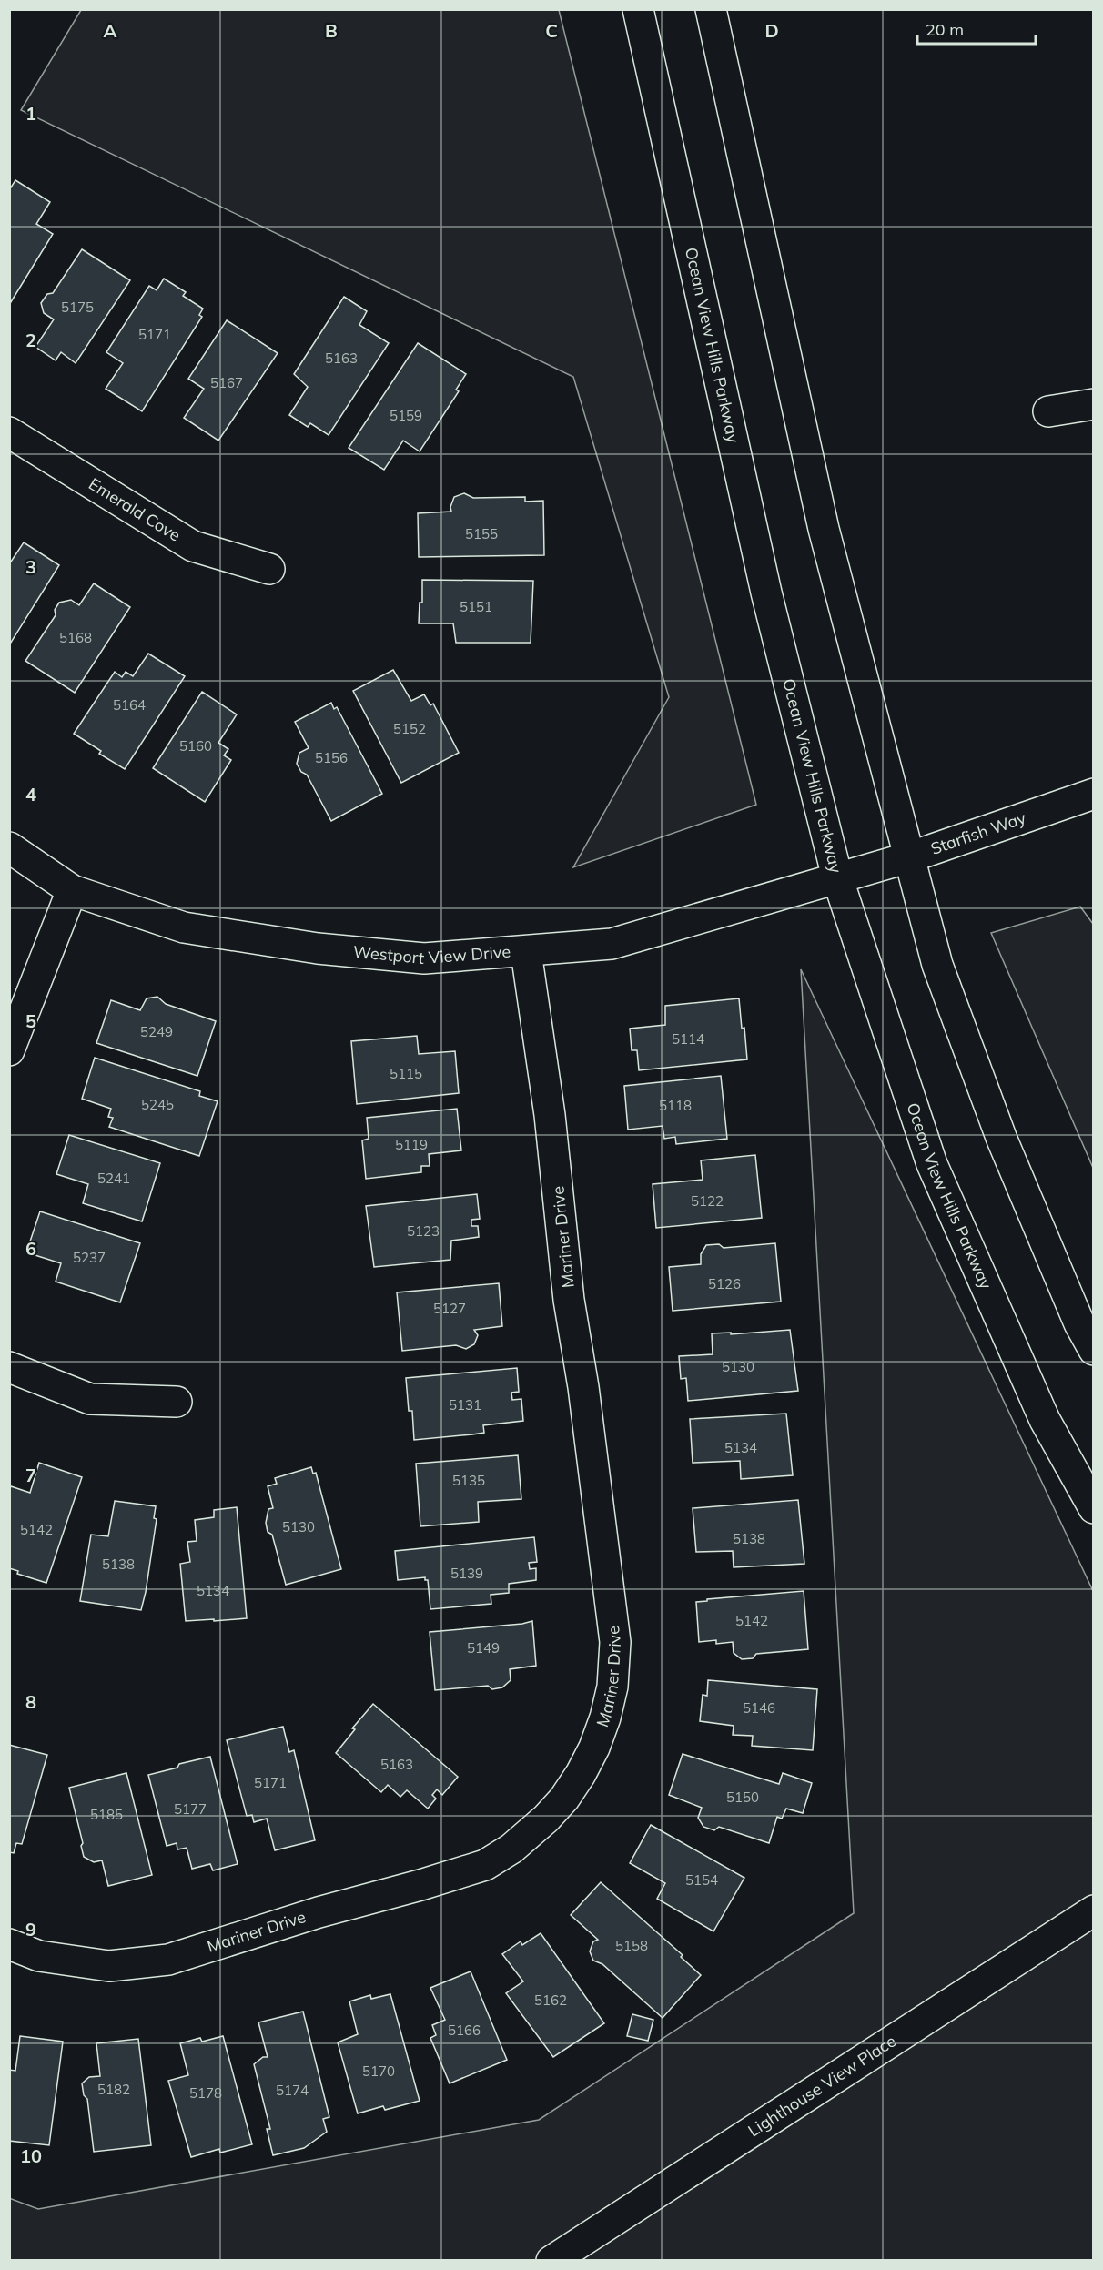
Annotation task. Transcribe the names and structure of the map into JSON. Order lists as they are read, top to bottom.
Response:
{
  "streets": {
    "street": [
      "Ocean View Hills Parkway",
      "Emerald Cove",
      "Starfish Way",
      "Westport View Drive",
      "Mariner Drive",
      "Lighthouse View Place"
    ]
  },
  "crossings": [
    ["Ocean View Hills Parkway", "Starfish Way"],
    ["Ocean View Hills Parkway", "Westport View Drive"],
    ["Starfish Way", "Westport View Drive"],
    ["Westport View Drive", "Mariner Drive"]
  ],
  "house_numbers": [
    "5175",
    "5171",
    "5163",
    "5167",
    "5159",
    "5155",
    "5151",
    "5168",
    "5164",
    "5152",
    "5160",
    "5156",
    "5249",
    "5114",
    "5115",
    "5245",
    "5118",
    "5119",
    "5241",
    "5122",
    "5123",
    "5237",
    "5126",
    "5127",
    "5130",
    "5131",
    "5134",
    "5135",
    "5130",
    "5142",
    "5138",
    "5138",
    "5139",
    "5134",
    "5142",
    "5149",
    "5146",
    "5163",
    "5171",
    "5150",
    "5177",
    "5185",
    "5154",
    "5158",
    "5162",
    "5166",
    "5170",
    "5182",
    "5174",
    "5178"
  ],
  "scale_bar": "20 m",
  "grid": {
    "columns": [
      "A",
      "B",
      "C",
      "D"
    ],
    "rows": [
      "1",
      "2",
      "3",
      "4",
      "5",
      "6",
      "7",
      "8",
      "9",
      "10"
    ]
  }
}
